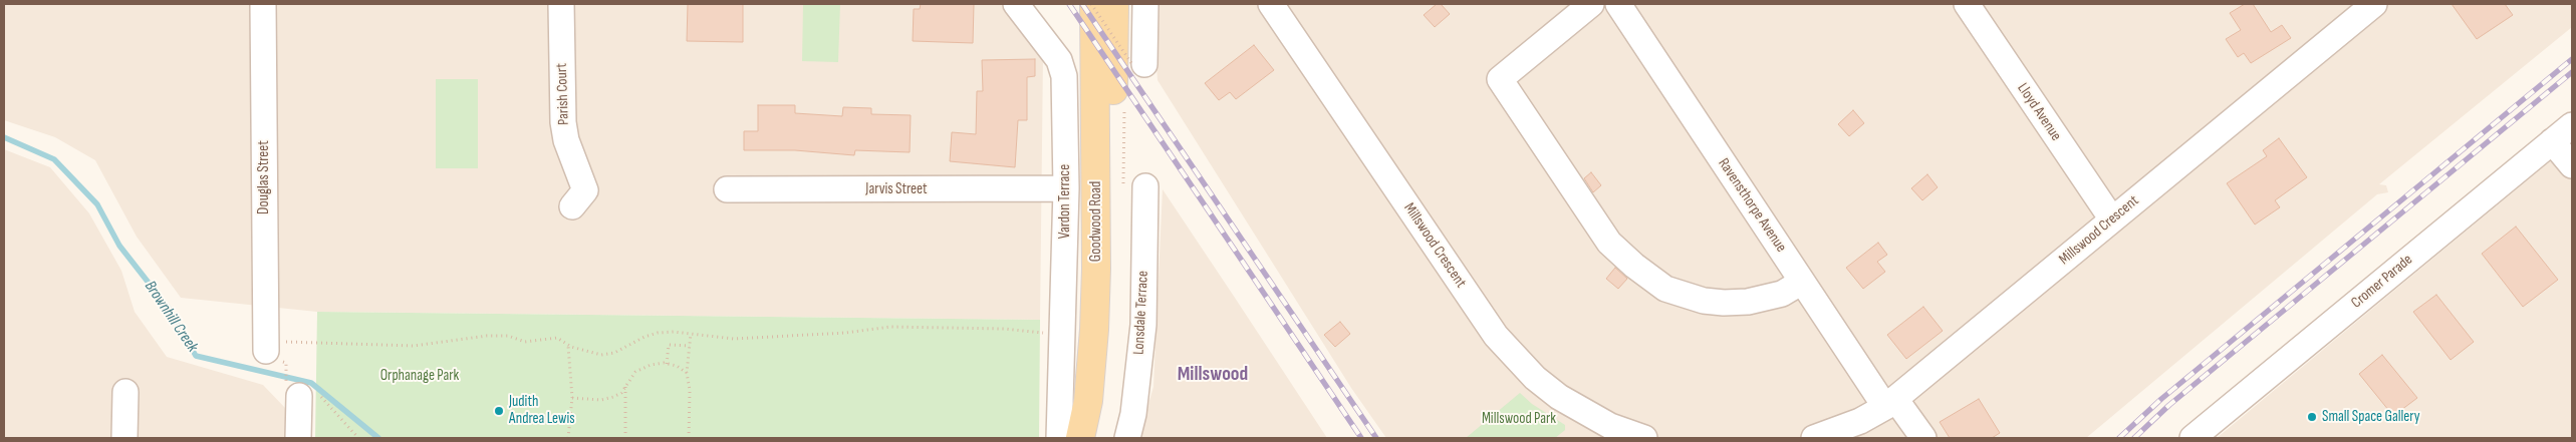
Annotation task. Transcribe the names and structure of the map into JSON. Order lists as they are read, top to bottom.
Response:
{
  "streets": {
    "main road": ["Goodwood Road"],
    "street": [
      "Parish Court",
      "Lloyd Avenue",
      "Douglas Street",
      "Jarvis Street",
      "Vardon Terrace",
      "Ravensthorpe Avenue",
      "Millswood Crescent",
      "Cromer Parade",
      "Lonsdale Terrace"
    ]
  },
  "crossings": [
    ["Lloyd Avenue", "Millswood Crescent"],
    ["Jarvis Street", "Vardon Terrace"],
    ["Vardon Terrace", "Goodwood Road"],
    ["Ravensthorpe Avenue", "Millswood Crescent"]
  ],
  "districts": ["Millswood"],
  "water": ["Brownhill Creek"],
  "parks": ["Orphanage Park", "Millswood Park"],
  "places": ["Judith Andrea Lewis", "Small Space Gallery"]
}
